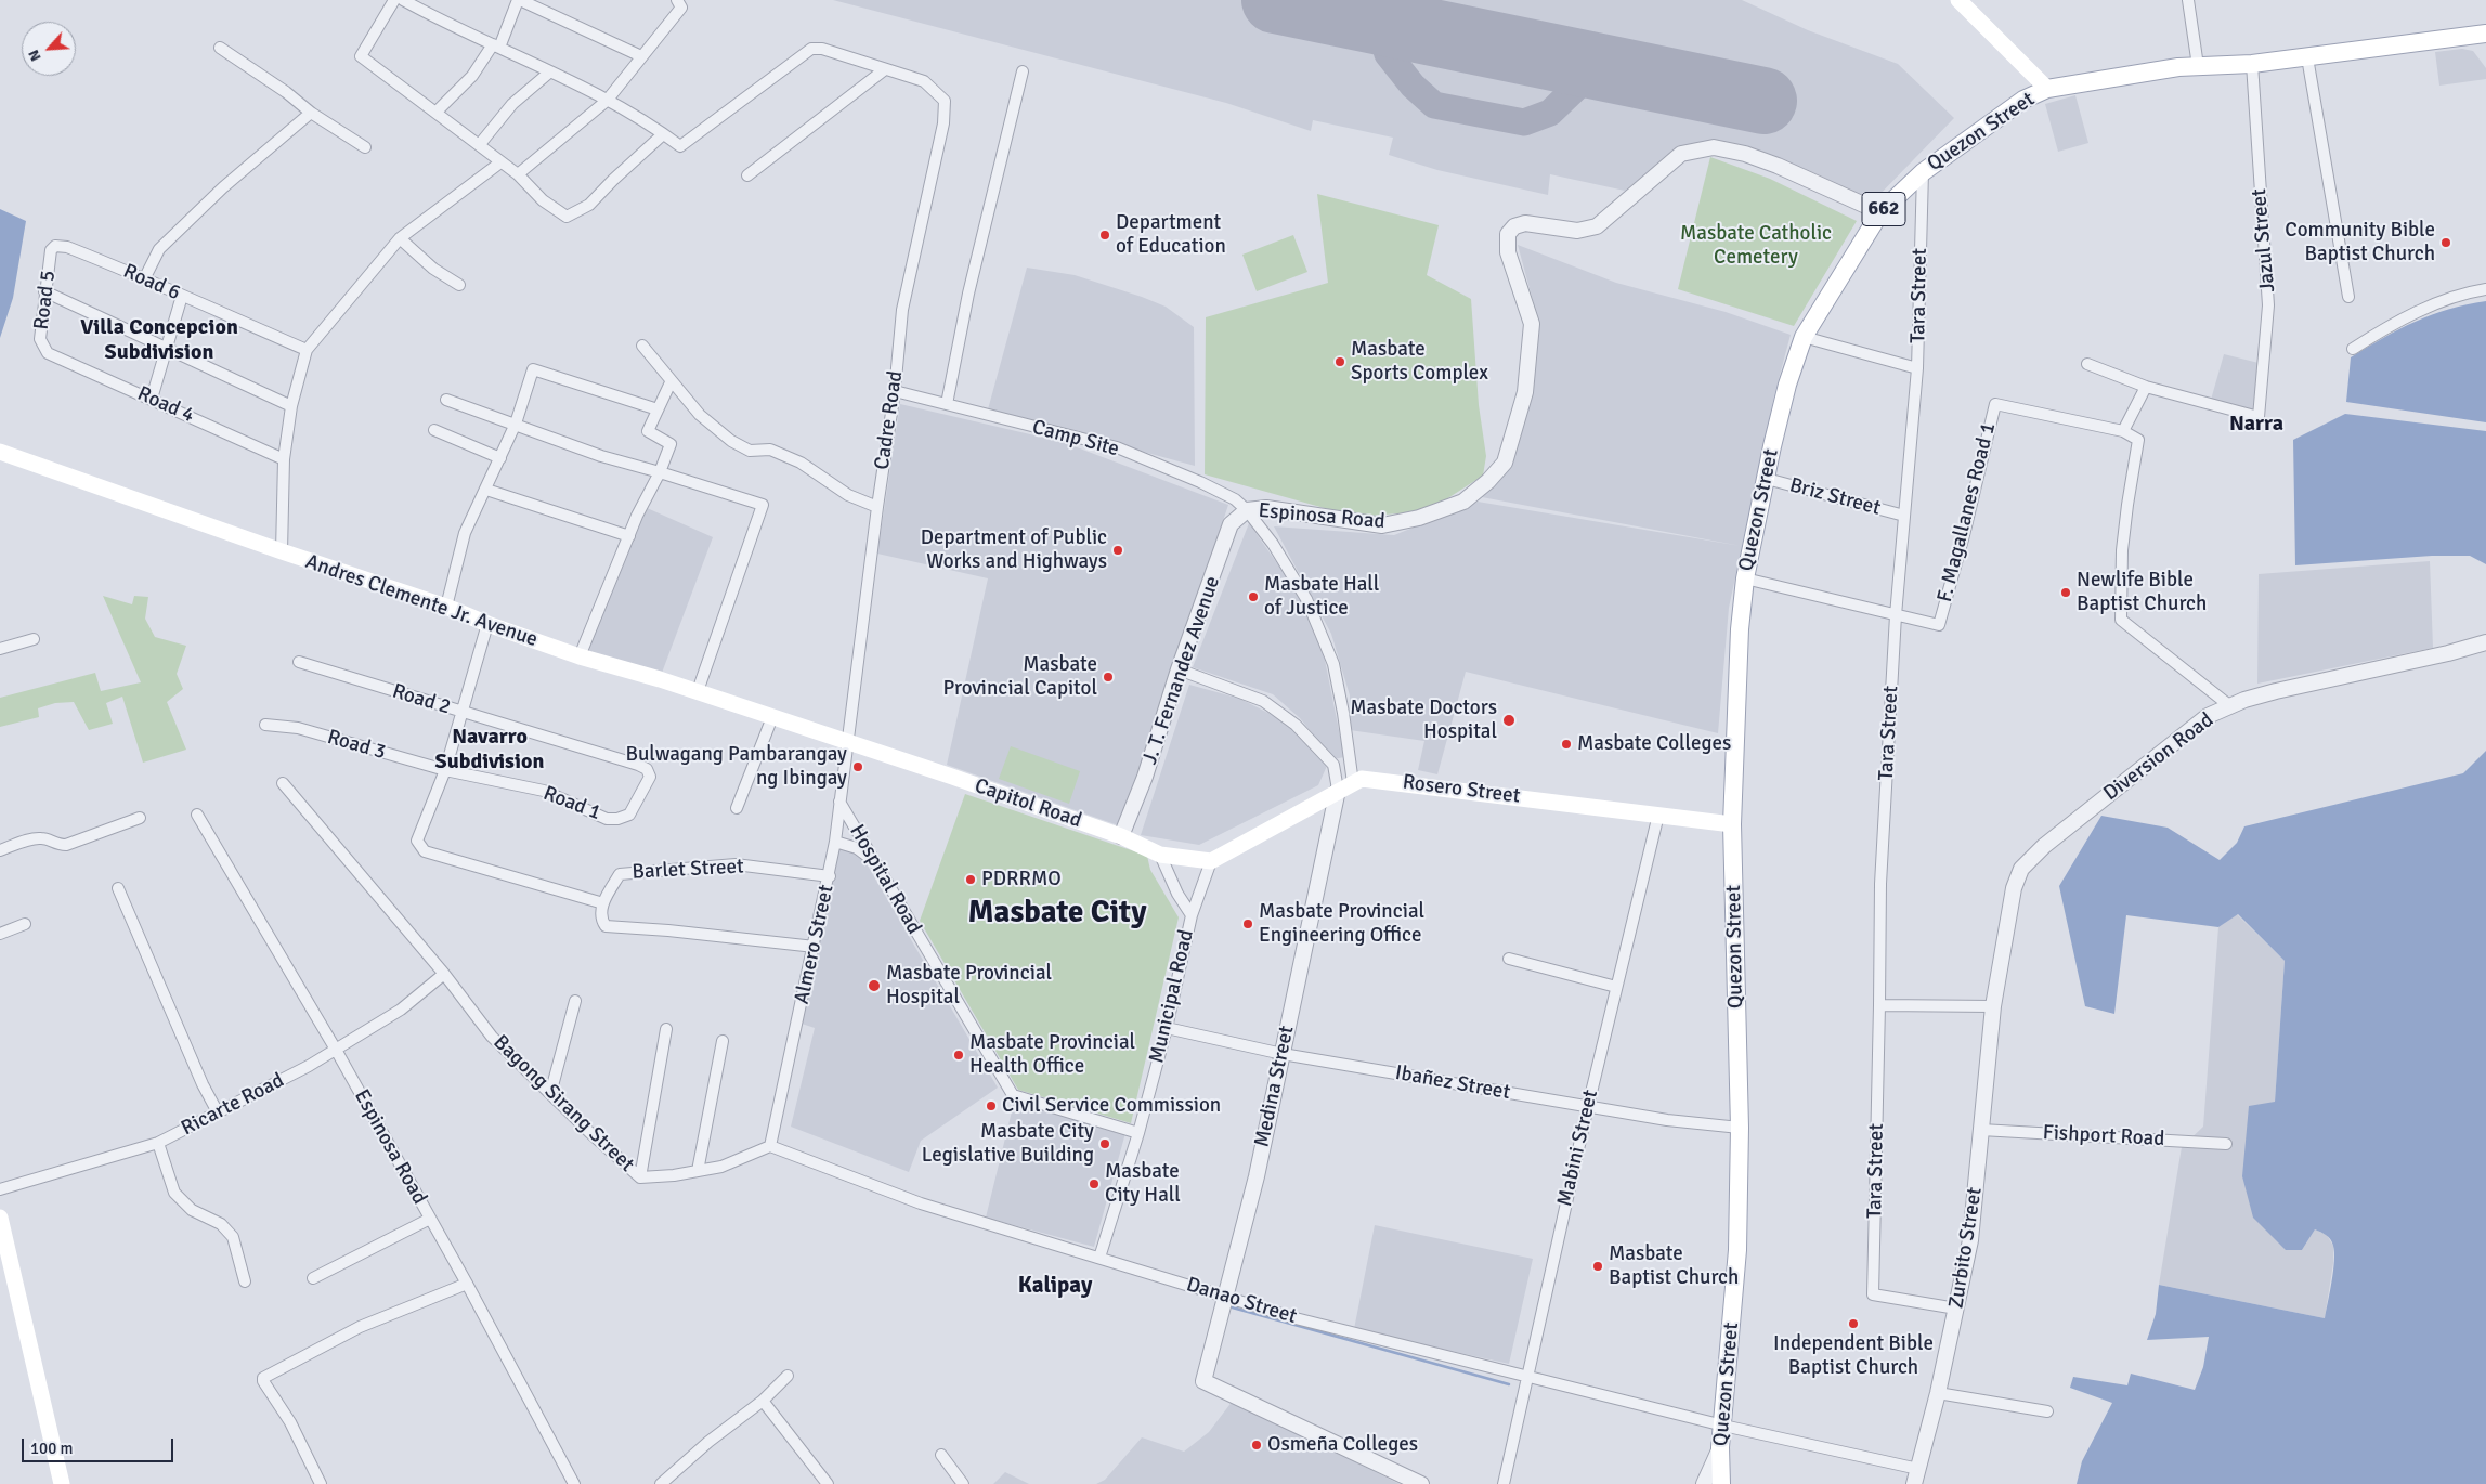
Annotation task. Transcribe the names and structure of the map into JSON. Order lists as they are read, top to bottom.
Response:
{
  "streets": {
    "main road": [
      "Quezon Street",
      "662",
      "Andres Clemente Jr. Avenue",
      "Rosero Street",
      "Capitol Road"
    ],
    "street": [
      "Jazul Street",
      "Road 6",
      "Tara Street",
      "Road 5",
      "Road 4",
      "Cadre Road",
      "Camp Site",
      "Briz Street",
      "F. Magallanes Road 1",
      "Espinosa Road",
      "J. T. Fernandez Avenue",
      "Road 2",
      "Road 3",
      "Diversion Road",
      "Road 1",
      "Barlet Street",
      "Hospital Road",
      "Almero Street",
      "Municipal Road",
      "Ibañez Street",
      "Medina Street",
      "Bagong Sirang Street",
      "Ricarte Road",
      "Fishport Road",
      "Mabini Street",
      "Zurbito Street",
      "Danao Street"
    ]
  },
  "crossings": [
    ["Quezon Street", "Jazul Street"],
    ["Quezon Street", "Tara Street"],
    ["Quezon Street", "Briz Street"],
    ["Quezon Street", "Espinosa Road"],
    ["Quezon Street", "Rosero Street"],
    ["Quezon Street", "Ibañez Street"],
    ["Quezon Street", "Danao Street"],
    ["Road 6", "Road 5"],
    ["Tara Street", "Briz Street"],
    ["Tara Street", "F. Magallanes Road 1"],
    ["Tara Street", "Zurbito Street"],
    ["Road 5", "Road 4"],
    ["Cadre Road", "Camp Site"],
    ["Cadre Road", "Andres Clemente Jr. Avenue"],
    ["Cadre Road", "Capitol Road"],
    ["Cadre Road", "Almero Street"],
    ["Camp Site", "Espinosa Road"],
    ["Camp Site", "J. T. Fernandez Avenue"],
    ["Camp Site", "Rosero Street"],
    ["Camp Site", "Medina Street"],
    ["Espinosa Road", "J. T. Fernandez Avenue"],
    ["Espinosa Road", "Ricarte Road"],
    ["Andres Clemente Jr. Avenue", "Capitol Road"],
    ["Andres Clemente Jr. Avenue", "Almero Street"],
    ["J. T. Fernandez Avenue", "Capitol Road"],
    ["Road 2", "Road 1"],
    ["Road 3", "Road 1"],
    ["Diversion Road", "Zurbito Street"],
    ["Rosero Street", "Capitol Road"],
    ["Rosero Street", "Municipal Road"],
    ["Rosero Street", "Medina Street"],
    ["Rosero Street", "Mabini Street"],
    ["Capitol Road", "Almero Street"],
    ["Capitol Road", "Municipal Road"],
    ["Barlet Street", "Almero Street"],
    ["Hospital Road", "Almero Street"],
    ["Hospital Road", "Municipal Road"],
    ["Almero Street", "Bagong Sirang Street"],
    ["Almero Street", "Danao Street"],
    ["Municipal Road", "Ibañez Street"],
    ["Municipal Road", "Danao Street"],
    ["Ibañez Street", "Medina Street"],
    ["Ibañez Street", "Mabini Street"],
    ["Medina Street", "Danao Street"],
    ["Bagong Sirang Street", "Ricarte Road"],
    ["Bagong Sirang Street", "Danao Street"],
    ["Fishport Road", "Zurbito Street"],
    ["Mabini Street", "Danao Street"],
    ["Zurbito Street", "Danao Street"]
  ],
  "districts": [
    "Villa Concepcion Subdivision",
    "Narra",
    "Navarro Subdivision",
    "Masbate City",
    "Kalipay"
  ],
  "parks": ["Masbate Catholic Cemetery"],
  "places": [
    "Department of Education",
    "Community Bible Baptist Church",
    "Masbate Sports Complex",
    "Department of Public Works and Highways",
    "Newlife Bible Baptist Church",
    "Masbate Hall of Justice",
    "Masbate Provincial Capitol",
    "Masbate Doctors Hospital",
    "Masbate Colleges",
    "Bulwagang Pambarangay ng Ibingay",
    "PDRRMO",
    "Masbate Provincial Engineering Office",
    "Masbate Provincial Hospital",
    "Masbate Provincial Health Office",
    "Civil Service Commission",
    "Masbate City Legislative Building",
    "Masbate City Hall",
    "Masbate Baptist Church",
    "Independent Bible Baptist Church",
    "Osmeña Colleges"
  ],
  "scale_bar": "100 m",
  "north": "bottom left"
}
